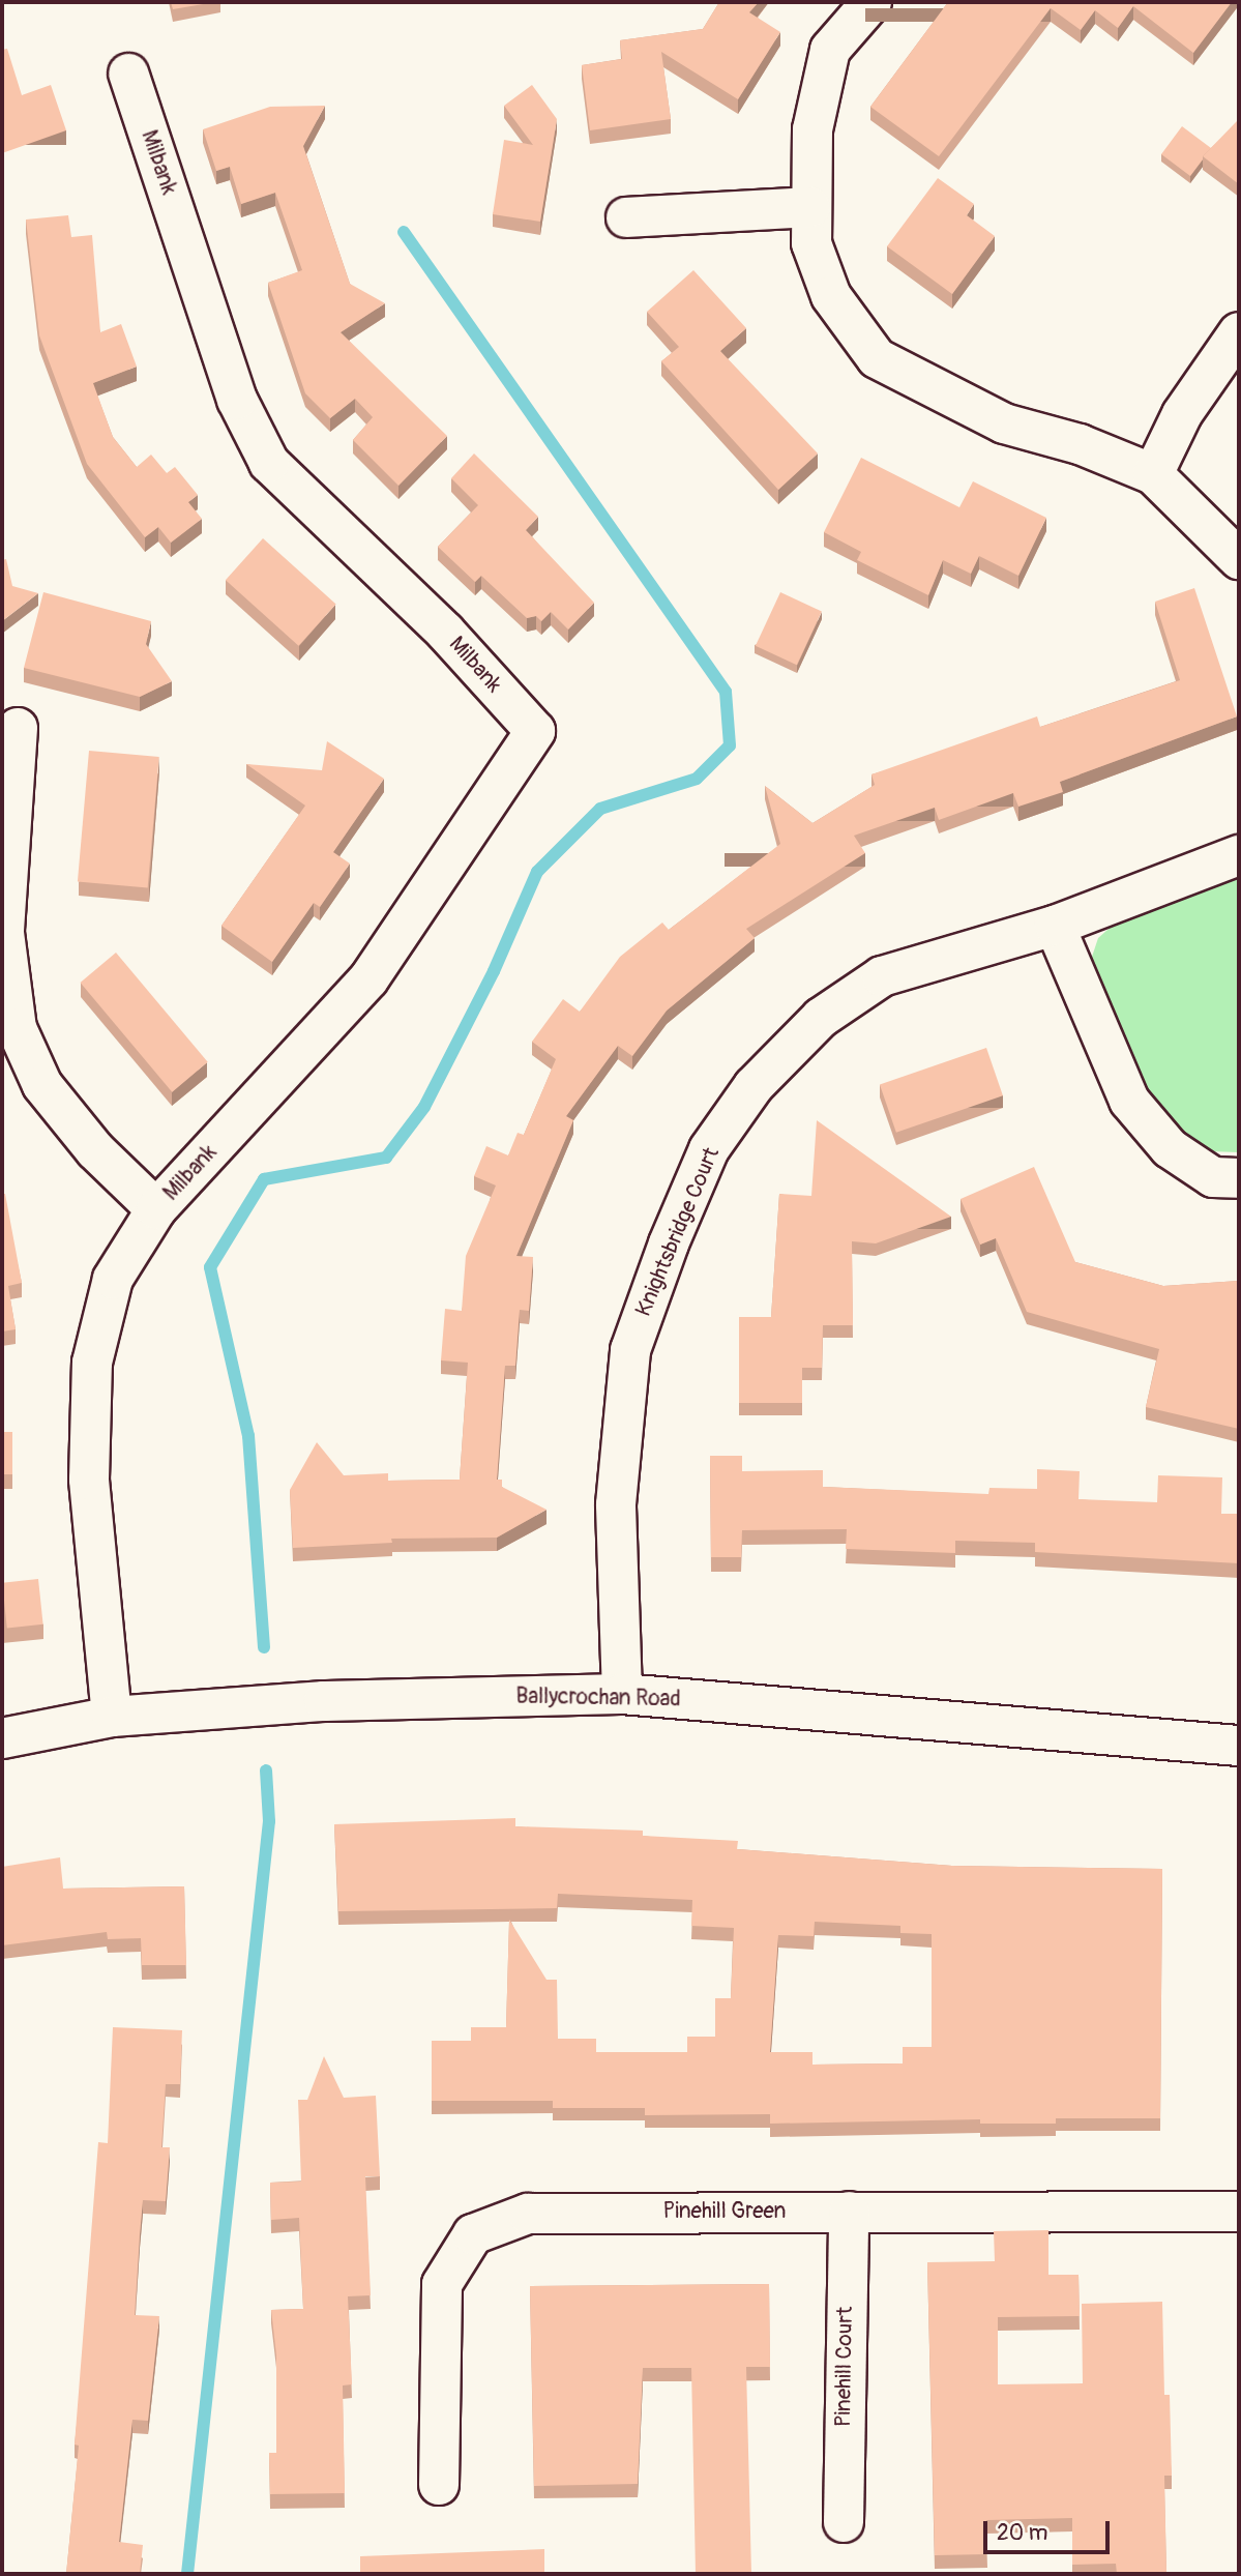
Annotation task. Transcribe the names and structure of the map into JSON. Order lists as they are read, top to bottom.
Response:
{
  "streets": {
    "street": [
      "Milbank",
      "Knightsbridge Court",
      "Ballycrochan Road",
      "Pinehill Green",
      "Pinehill Court"
    ]
  },
  "crossings": [
    ["Milbank", "Ballycrochan Road"],
    ["Knightsbridge Court", "Ballycrochan Road"],
    ["Pinehill Green", "Pinehill Court"]
  ],
  "scale_bar": "20 m"
}
